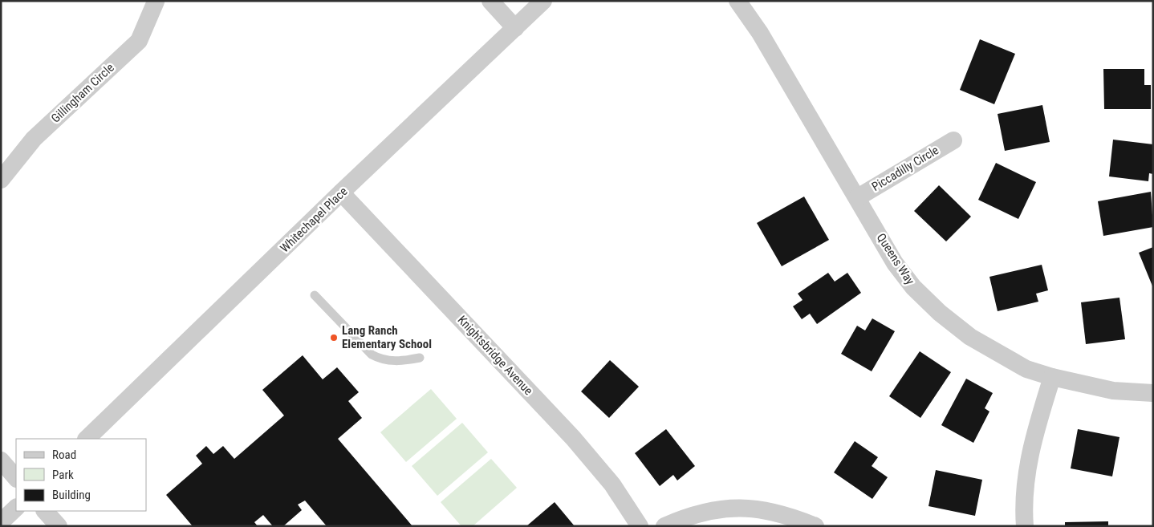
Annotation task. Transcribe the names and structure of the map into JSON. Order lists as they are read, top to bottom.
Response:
{
  "streets": {
    "street": [
      "Gillingham Circle",
      "Piccadilly Circle",
      "Whitechapel Place",
      "Queens Way",
      "Knightsbridge Avenue"
    ]
  },
  "crossings": [
    ["Piccadilly Circle", "Queens Way"],
    ["Whitechapel Place", "Knightsbridge Avenue"]
  ],
  "places": ["Lang Ranch Elementary School"],
  "legend": ["Road", "Park", "Building"]
}
